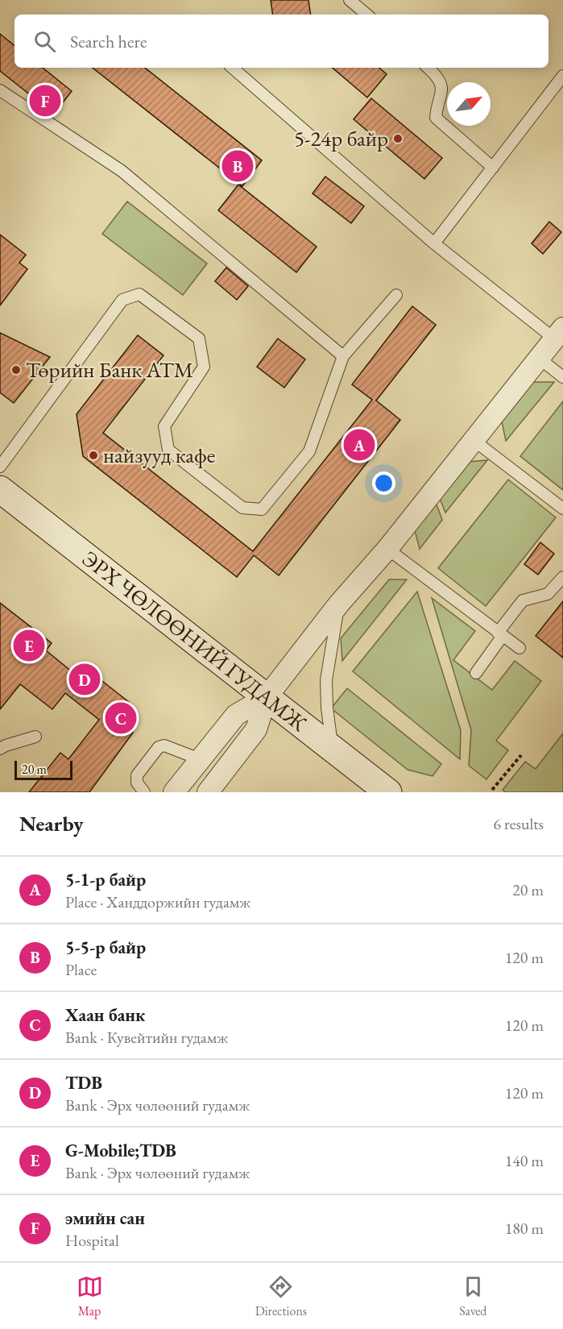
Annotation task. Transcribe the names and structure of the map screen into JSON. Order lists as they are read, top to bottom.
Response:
{
  "streets": {
    "main road": ["ЭРХ ЧӨЛӨӨНИЙ ГУДАМЖ"]
  },
  "places": ["5-24р байр", "Төрийн Банк АТМ", "найзууд кафе"],
  "scale_bar": "20 m",
  "north": "top right",
  "page": {
    "search": "Search here",
    "pins": [
      "F",
      "B",
      "A",
      "E",
      "D",
      "C"
    ],
    "scale": "20 m",
    "heading": ["Nearby", "6 results"],
    "list": [
      {
        "mark": "A",
        "name": "5-1-р байр",
        "note": "Place · Ханддоржийн гудамж",
        "value": "20 m"
      },
      {
        "mark": "B",
        "name": "5-5-р байр",
        "note": "Place",
        "value": "120 m"
      },
      {
        "mark": "C",
        "name": "Хаан банк",
        "note": "Bank · Кувейтийн гудамж",
        "value": "120 m"
      },
      {
        "mark": "D",
        "name": "TDB",
        "note": "Bank · Эрх чөлөөний гудамж",
        "value": "120 m"
      },
      {
        "mark": "E",
        "name": "G-Mobile;TDB",
        "note": "Bank · Эрх чөлөөний гудамж",
        "value": "140 m"
      },
      {
        "mark": "F",
        "name": "эмийн сан",
        "note": "Hospital",
        "value": "180 m"
      }
    ],
    "nav": ["Map", "Directions", "Saved"]
  }
}
